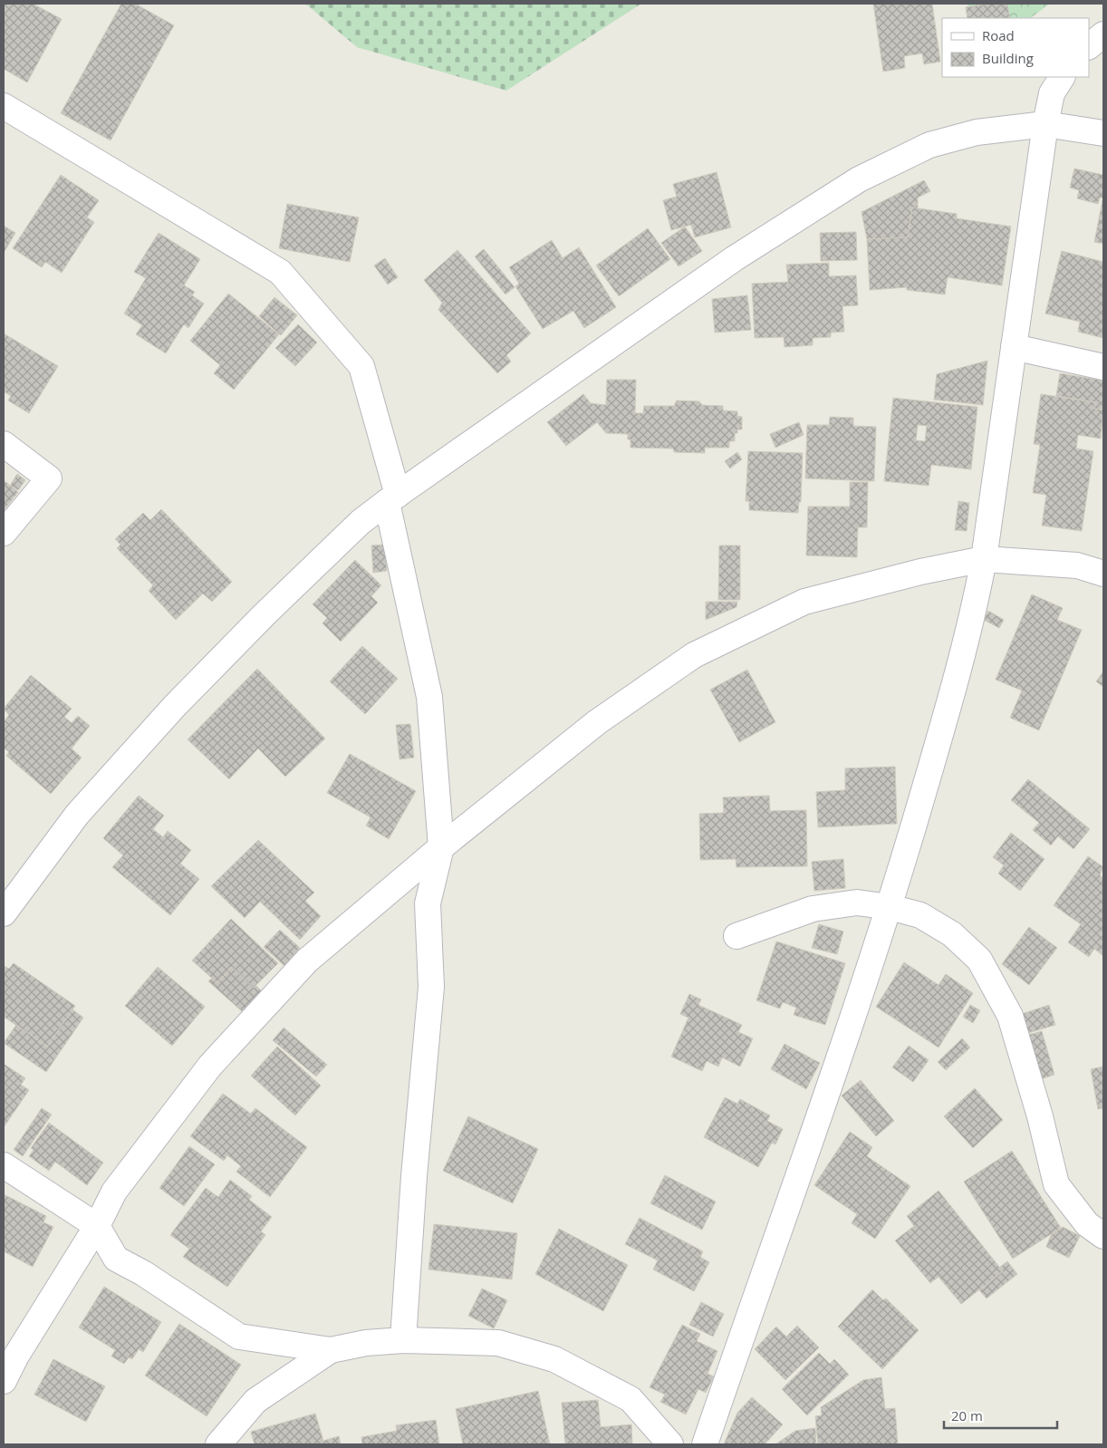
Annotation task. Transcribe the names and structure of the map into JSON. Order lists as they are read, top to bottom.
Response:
{
  "legend": ["Road", "Building"],
  "scale_bar": "20 m"
}
